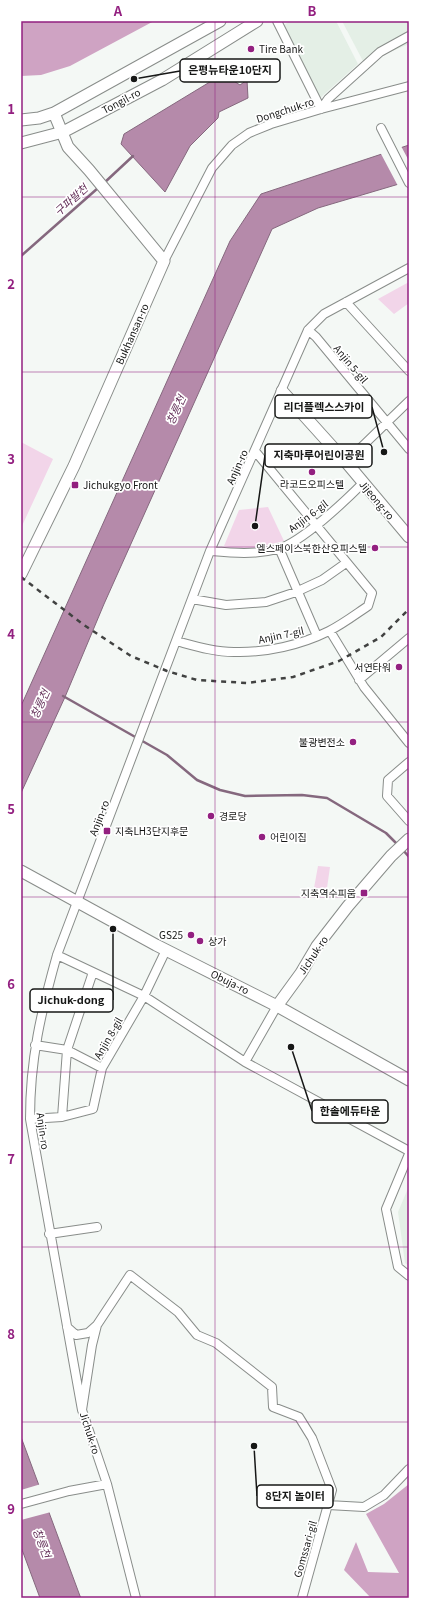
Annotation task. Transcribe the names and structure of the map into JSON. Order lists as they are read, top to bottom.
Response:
{
  "streets": {
    "main road": [
      "Tongil-ro",
      "Bukhansan-ro",
      "Jijeong-ro",
      "Jichuk-ro",
      "Obuja-ro"
    ],
    "street": [
      "Dongchuk-ro",
      "Anjin 5-gil",
      "Anjin-ro",
      "Anjin 6-gil",
      "Anjin 7-gil",
      "Anjin 8-gil",
      "Gomssari-gil"
    ]
  },
  "crossings": [
    ["Dongchuk-ro", "Bukhansan-ro"],
    ["Anjin 5-gil", "Anjin-ro"],
    ["Anjin-ro", "Jijeong-ro"],
    ["Anjin-ro", "Anjin 6-gil"],
    ["Anjin-ro", "Anjin 7-gil"],
    ["Anjin-ro", "Jichuk-ro"],
    ["Anjin-ro", "Obuja-ro"],
    ["Anjin-ro", "Anjin 8-gil"],
    ["Jijeong-ro", "Anjin 6-gil"],
    ["Jichuk-ro", "Obuja-ro"],
    ["Jichuk-ro", "Gomssari-gil"],
    ["Obuja-ro", "Anjin 8-gil"]
  ],
  "water": ["구파발천", "창릉천"],
  "places": {
    "other": [
      "Tire Bank",
      "은평뉴타운10단지",
      "리더플렉스스카이",
      "라코드오피스텔",
      "지축마루어린이공원",
      "엘스페이스북한산오피스텔",
      "서연타워",
      "불광변전소",
      "경로당",
      "어린이집",
      "Jichuk-dong",
      "GS25",
      "상가",
      "한솔에듀타운",
      "8단지 놀이터"
    ],
    "transit": ["Jichukgyo Front", "지축LH3단지후문", "지축역수피움"]
  },
  "grid": {
    "columns": ["A", "B"],
    "rows": [
      "1",
      "2",
      "3",
      "4",
      "5",
      "6",
      "7",
      "8",
      "9"
    ]
  }
}
